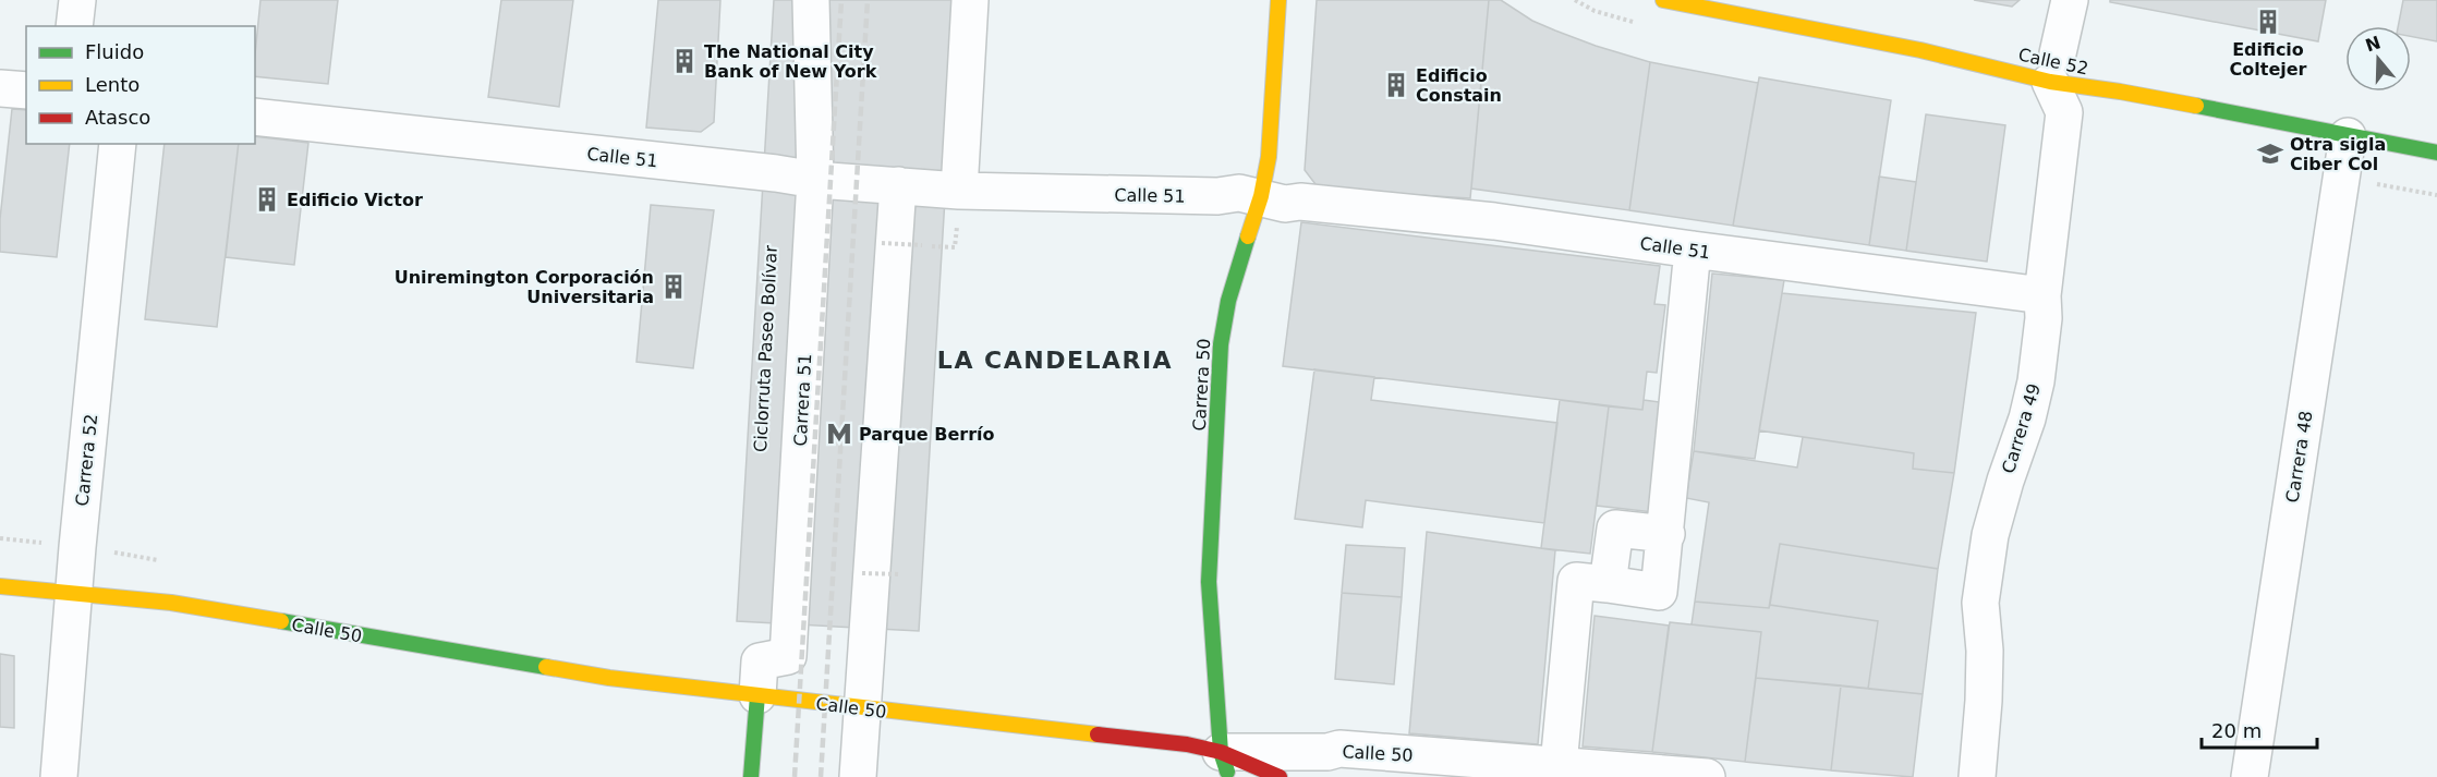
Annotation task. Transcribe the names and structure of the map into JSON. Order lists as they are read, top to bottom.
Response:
{
  "streets": {
    "main road": [
      "Calle 52",
      "Carrera 50",
      "Carrera 51",
      "Calle 50"
    ],
    "street": [
      "Calle 51",
      "Carrera 49",
      "Carrera 48",
      "Carrera 52"
    ]
  },
  "crossings": [
    ["Calle 52", "Carrera 49"],
    ["Calle 52", "Carrera 48"],
    ["Calle 51", "Carrera 50"],
    ["Calle 51", "Carrera 51"],
    ["Calle 51", "Carrera 49"],
    ["Carrera 50", "Calle 50"],
    ["Carrera 51", "Calle 50"],
    ["Carrera 52", "Calle 50"]
  ],
  "districts": ["LA CANDELARIA"],
  "places": {
    "building": [
      "Edificio Coltejer",
      "The National City Bank of New York",
      "Edificio Constain",
      "Edificio Victor",
      "Uniremington Corporación Universitaria"
    ],
    "school or university": ["Otra sigla Ciber Col"],
    "metro station": ["Parque Berrío"]
  },
  "legend": ["Fluido", "Lento", "Atasco"],
  "scale_bar": "20 m",
  "north": "top"
}
